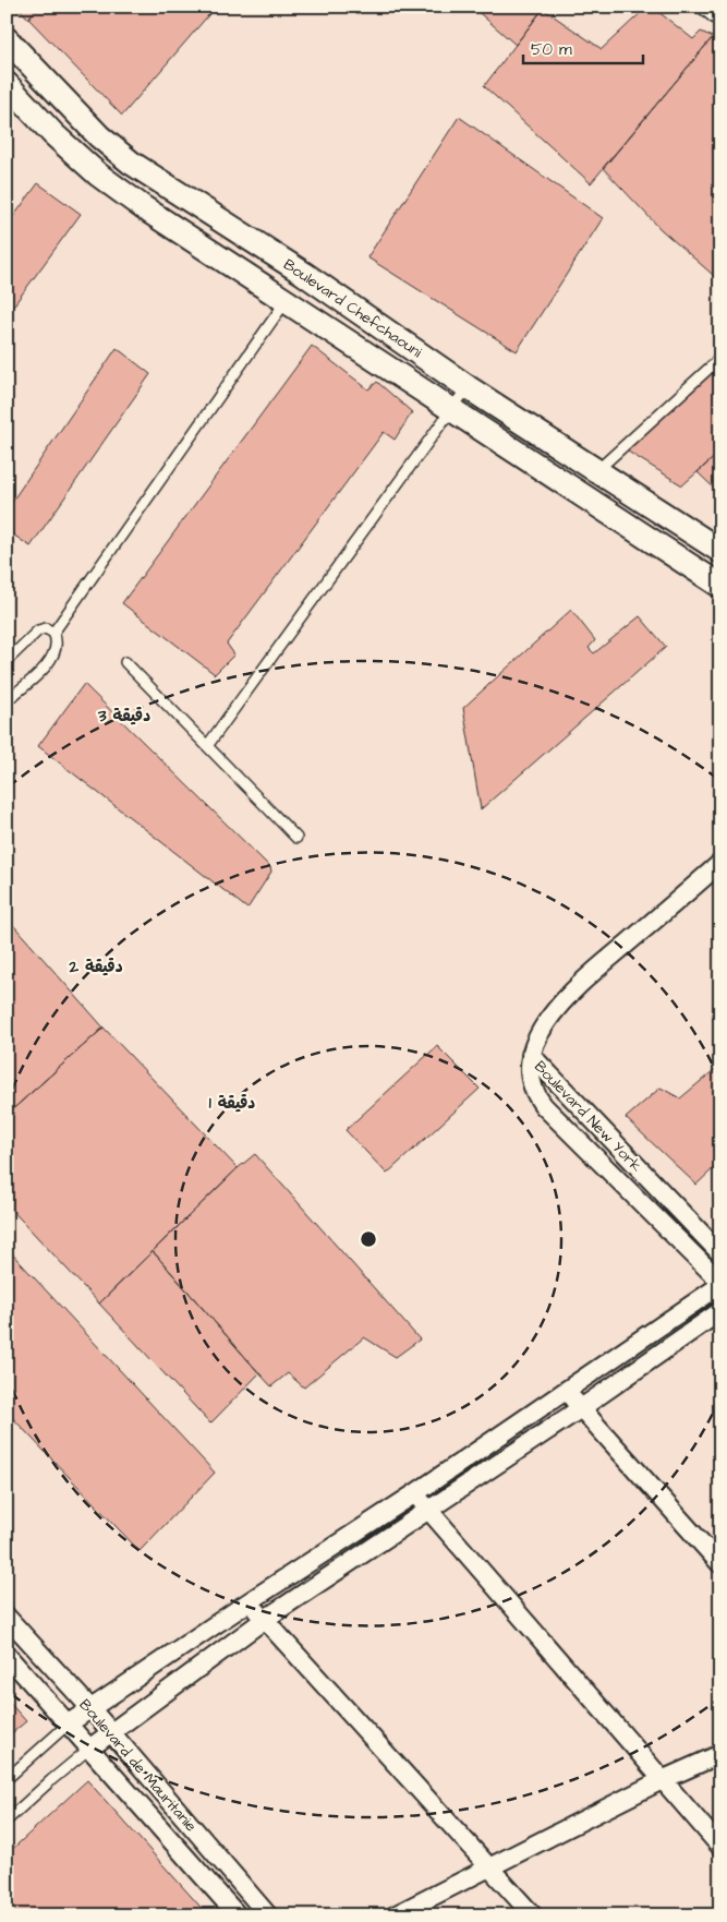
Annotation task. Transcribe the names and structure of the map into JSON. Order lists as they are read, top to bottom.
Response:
{
  "streets": {
    "street": ["Boulevard Chefchaouni", "Boulevard New York", "Boulevard de Mauritanie"]
  },
  "scale_bar": "50 m",
  "rings": ["3 دقيقة", "2 دقيقة", "1 دقيقة"]
}
